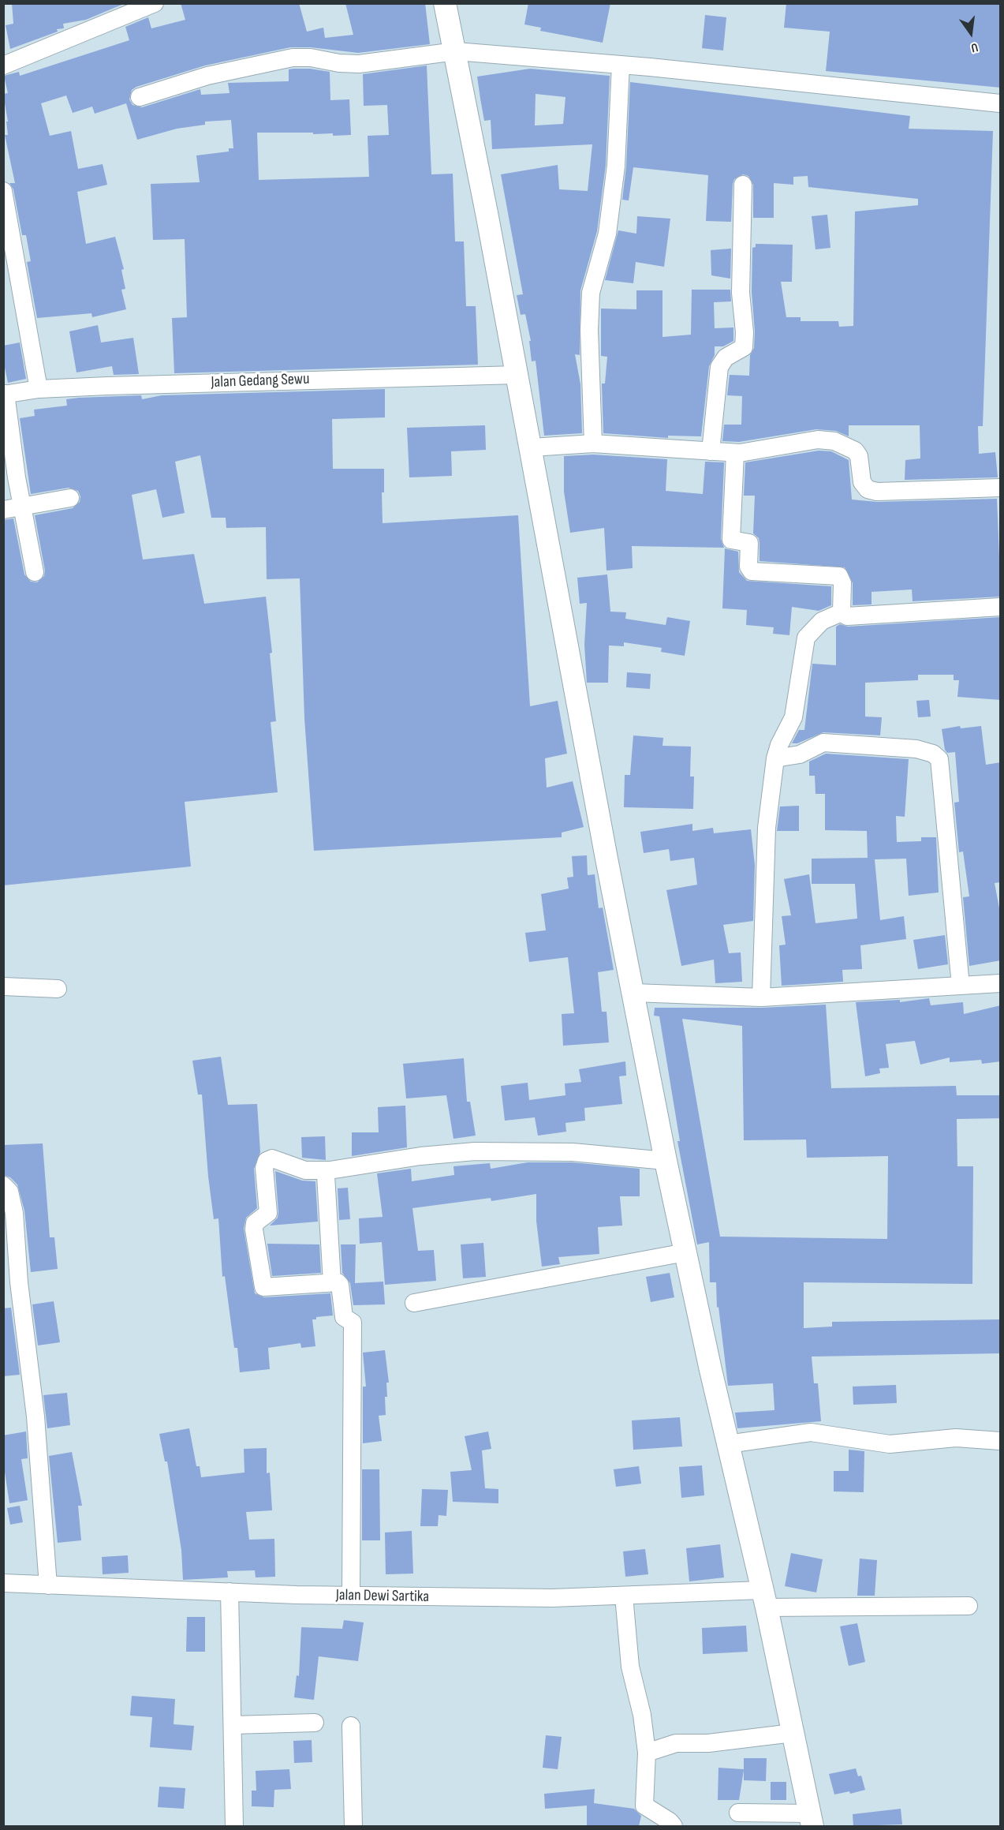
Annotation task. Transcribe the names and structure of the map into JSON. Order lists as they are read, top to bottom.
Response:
{
  "streets": {
    "street": ["Jalan Gedang Sewu", "Jalan Dewi Sartika"]
  },
  "north": "bottom"
}
